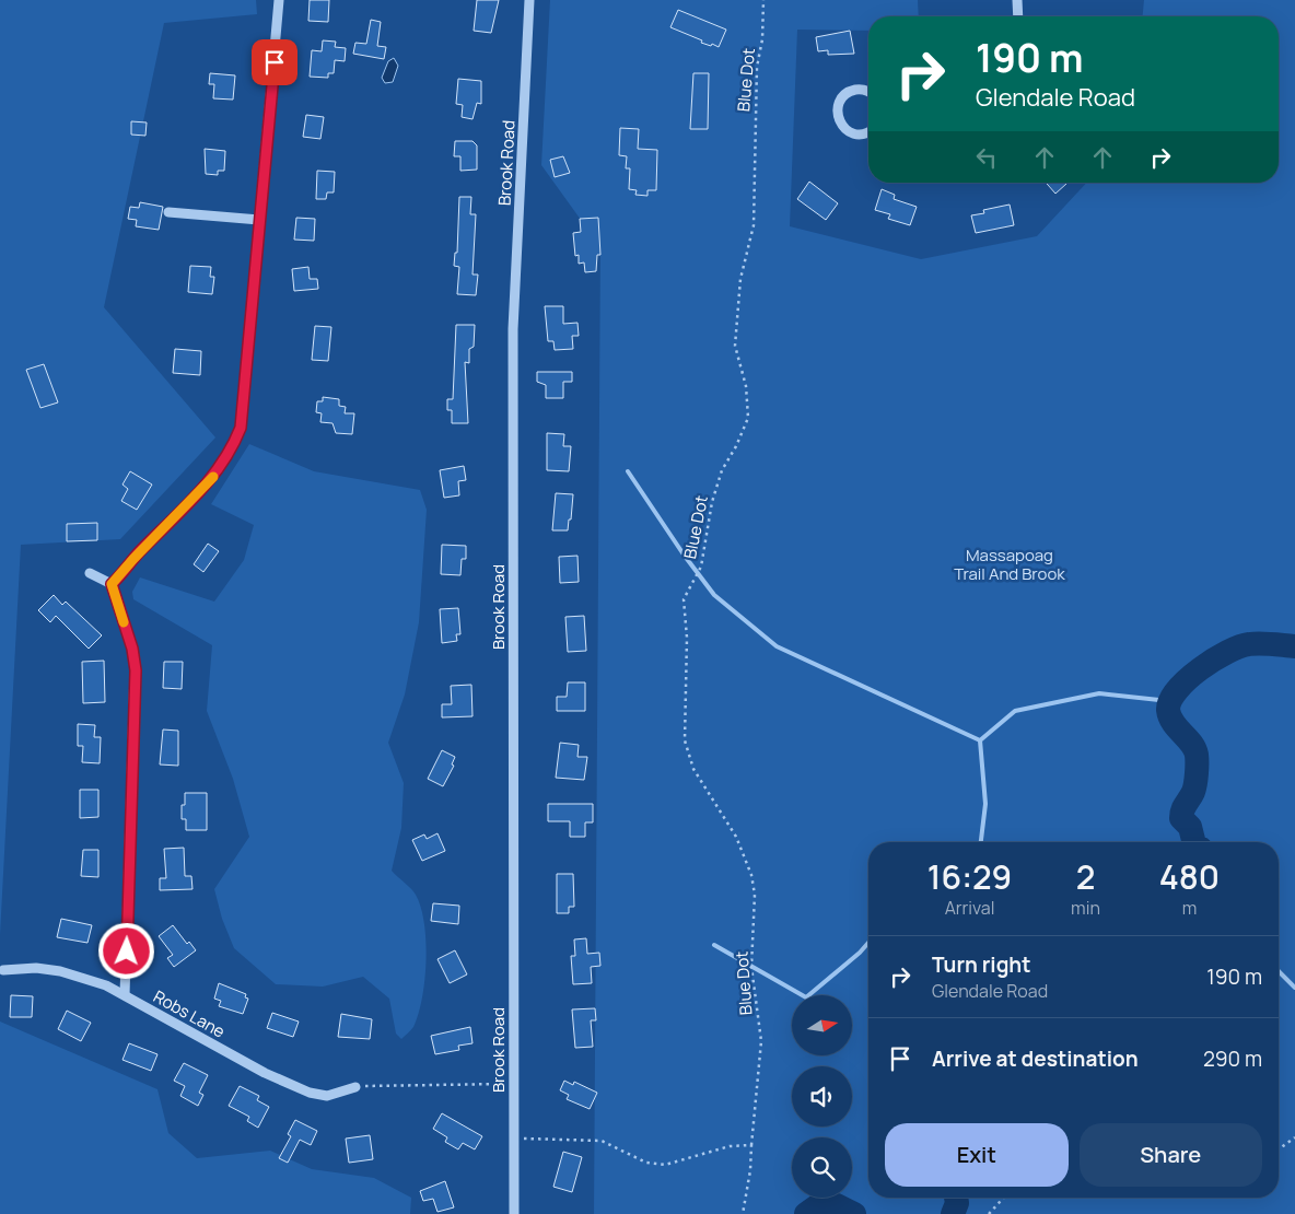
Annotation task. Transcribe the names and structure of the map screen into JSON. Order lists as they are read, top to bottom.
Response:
{
  "streets": {
    "street": ["Brook Road", "Robs Lane"],
    "path": ["Blue Dot"]
  },
  "parks": ["Massapoag Trail And Brook"],
  "north": "right",
  "page": {
    "turn": ["190 m", "Glendale Road"],
    "eta": [
      "16:29",
      "Arrival",
      "2",
      "min",
      "480",
      "m"
    ],
    "list": [
      {
        "name": "Turn right",
        "note": "Glendale Road",
        "value": "190 m"
      },
      {
        "name": "Arrive at destination",
        "value": "290 m"
      }
    ],
    "buttons": ["Exit", "Share"]
  }
}
